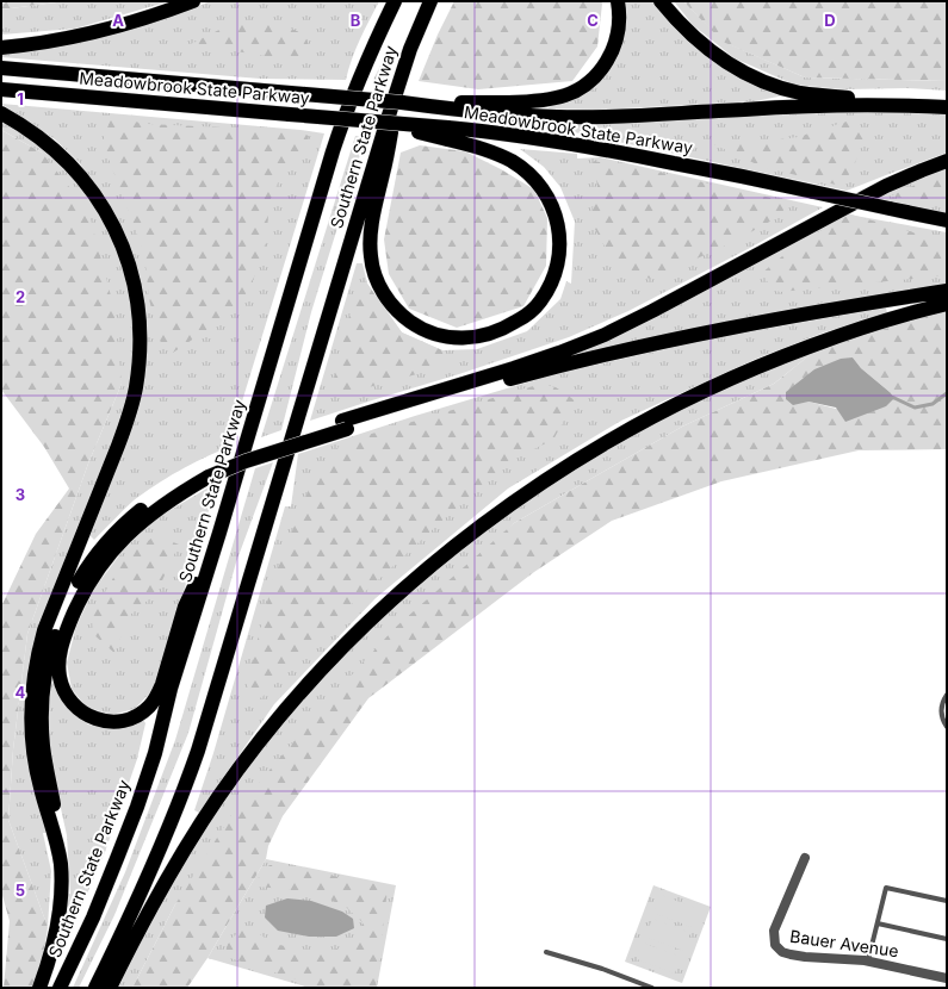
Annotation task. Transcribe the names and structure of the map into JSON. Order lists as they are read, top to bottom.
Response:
{
  "streets": {
    "highway": ["Meadowbrook State Parkway", "Southern State Parkway"],
    "street": ["Bauer Avenue"]
  },
  "grid": {
    "columns": [
      "A",
      "B",
      "C",
      "D"
    ],
    "rows": [
      "1",
      "2",
      "3",
      "4",
      "5"
    ]
  }
}
